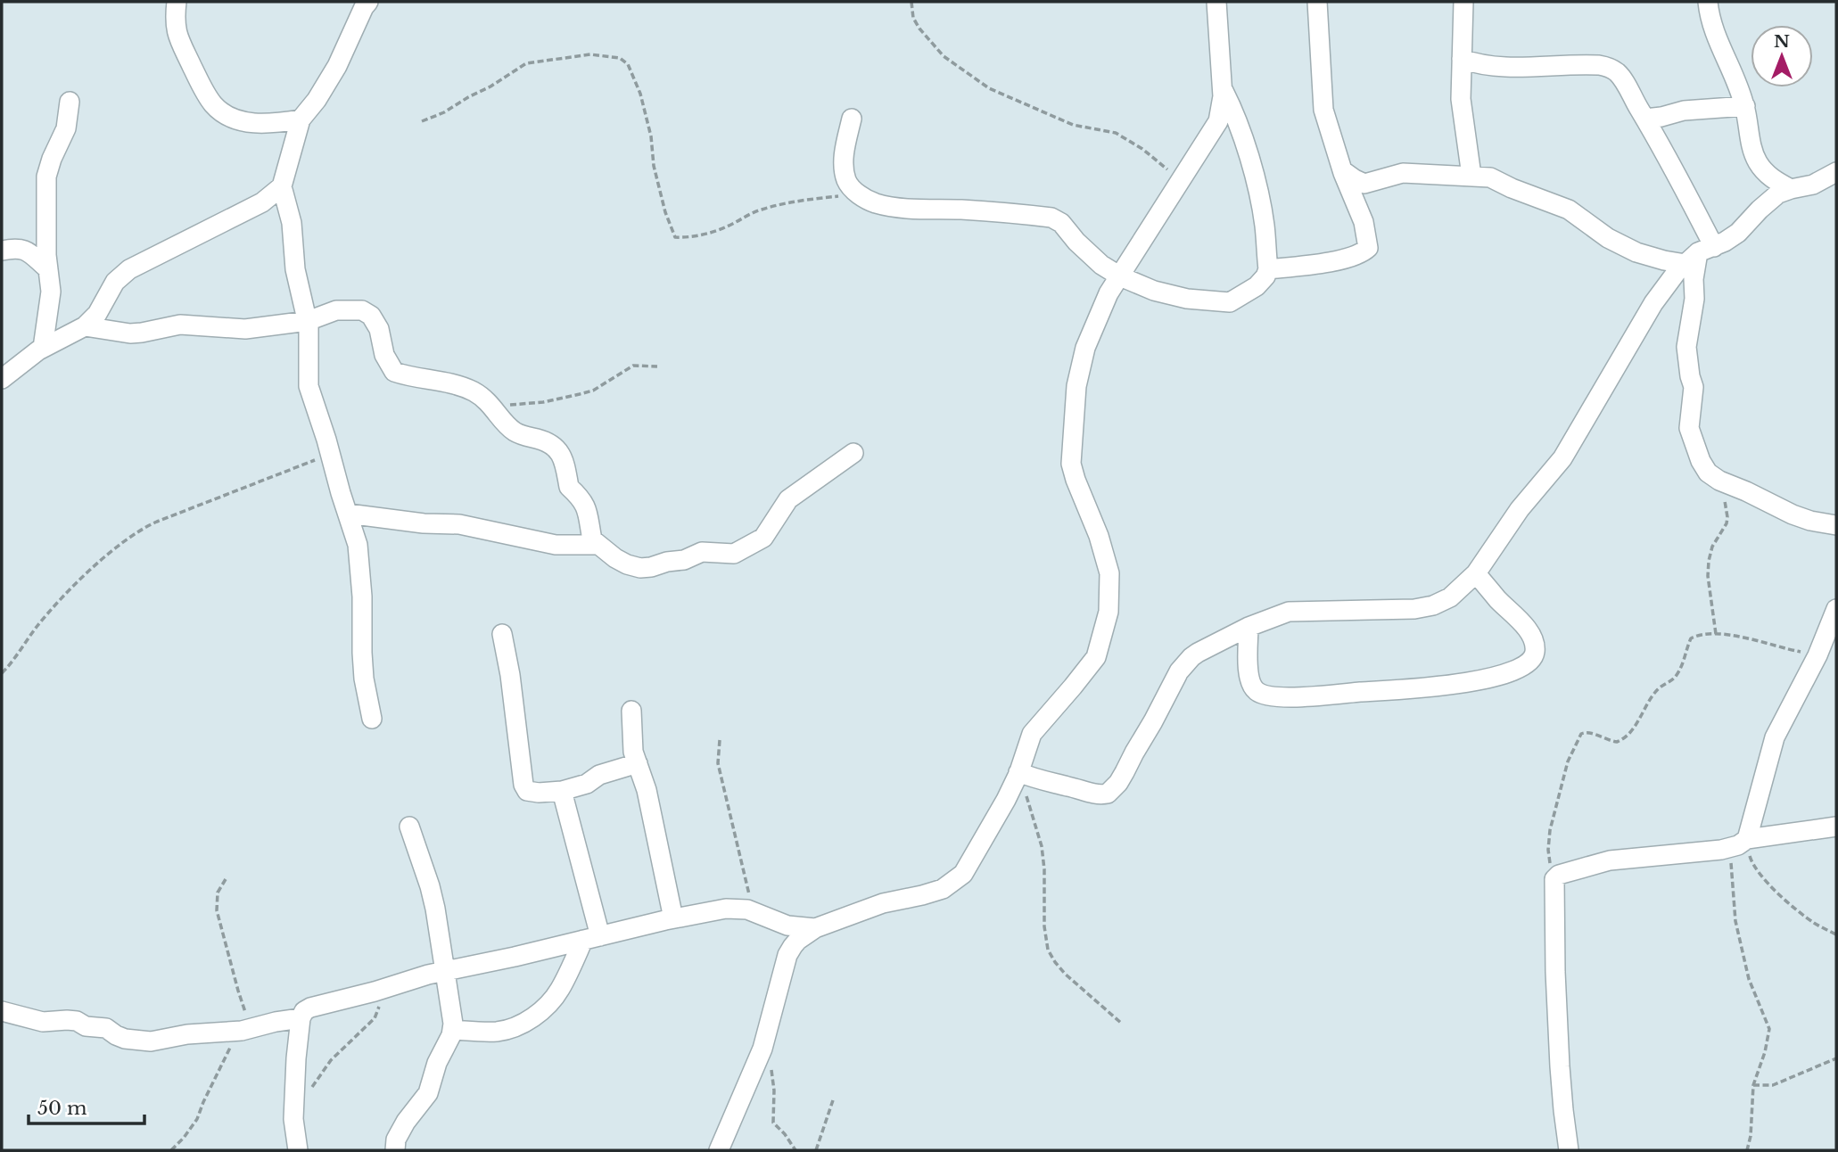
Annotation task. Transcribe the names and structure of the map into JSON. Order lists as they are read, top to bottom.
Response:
{
  "scale_bar": "50 m",
  "north": "top"
}
